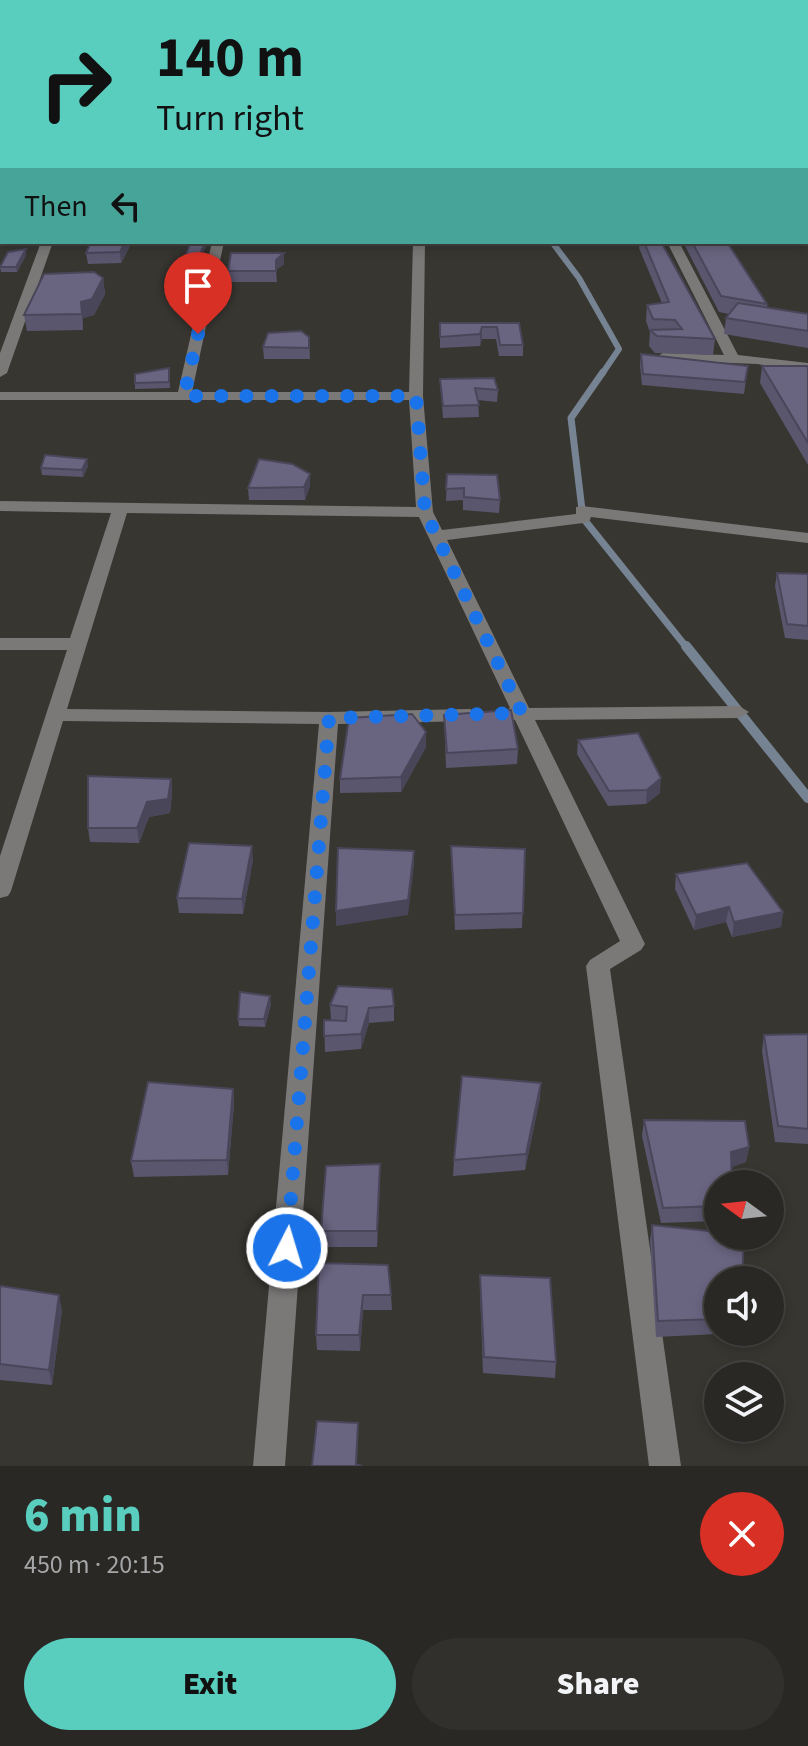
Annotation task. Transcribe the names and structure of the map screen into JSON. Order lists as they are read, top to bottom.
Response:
{
  "north": "left",
  "page": {
    "turn": ["140 m", "Turn right"],
    "then": "Then",
    "heading": ["6 min", "450 m · 20:15"],
    "buttons": ["Exit", "Share"]
  }
}
